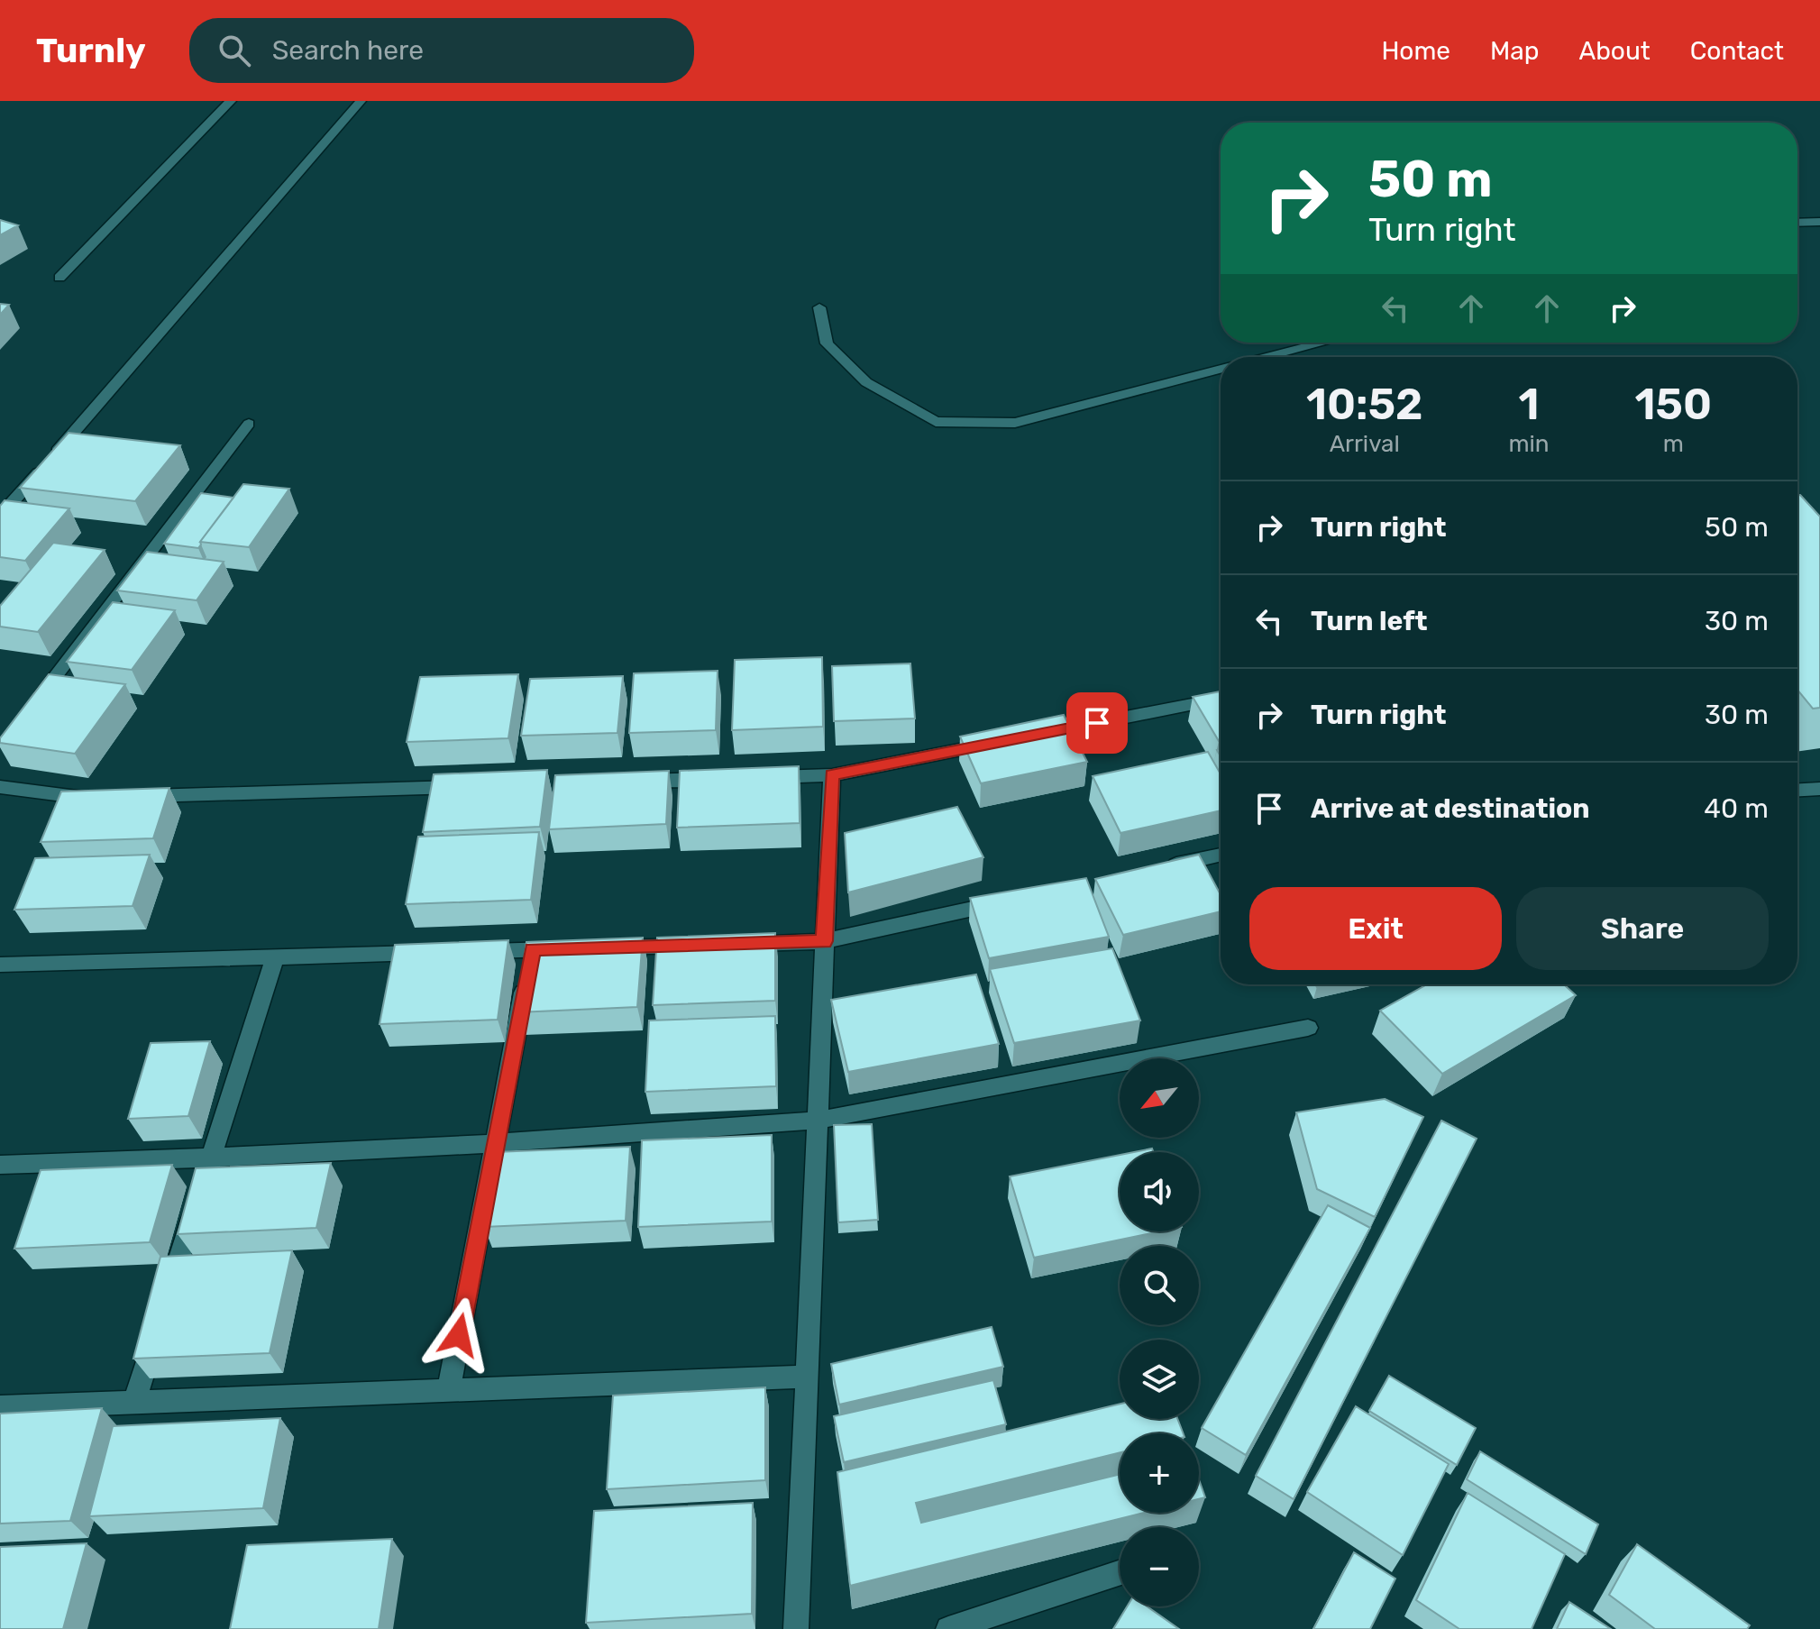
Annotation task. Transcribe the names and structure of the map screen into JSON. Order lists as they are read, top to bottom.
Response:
{
  "north": "bottom left",
  "page": {
    "header": "Turnly",
    "search": "Search here",
    "nav": [
      "Home",
      "Map",
      "About",
      "Contact"
    ],
    "turn": ["50 m", "Turn right"],
    "eta": [
      "10:52",
      "Arrival",
      "1",
      "min",
      "150",
      "m"
    ],
    "list": [
      {
        "name": "Turn right",
        "value": "50 m"
      },
      {
        "name": "Turn left",
        "value": "30 m"
      },
      {
        "name": "Turn right",
        "value": "30 m"
      },
      {
        "name": "Arrive at destination",
        "value": "40 m"
      }
    ],
    "buttons": ["Exit", "Share"],
    "map_buttons": ["+", "−"]
  }
}
